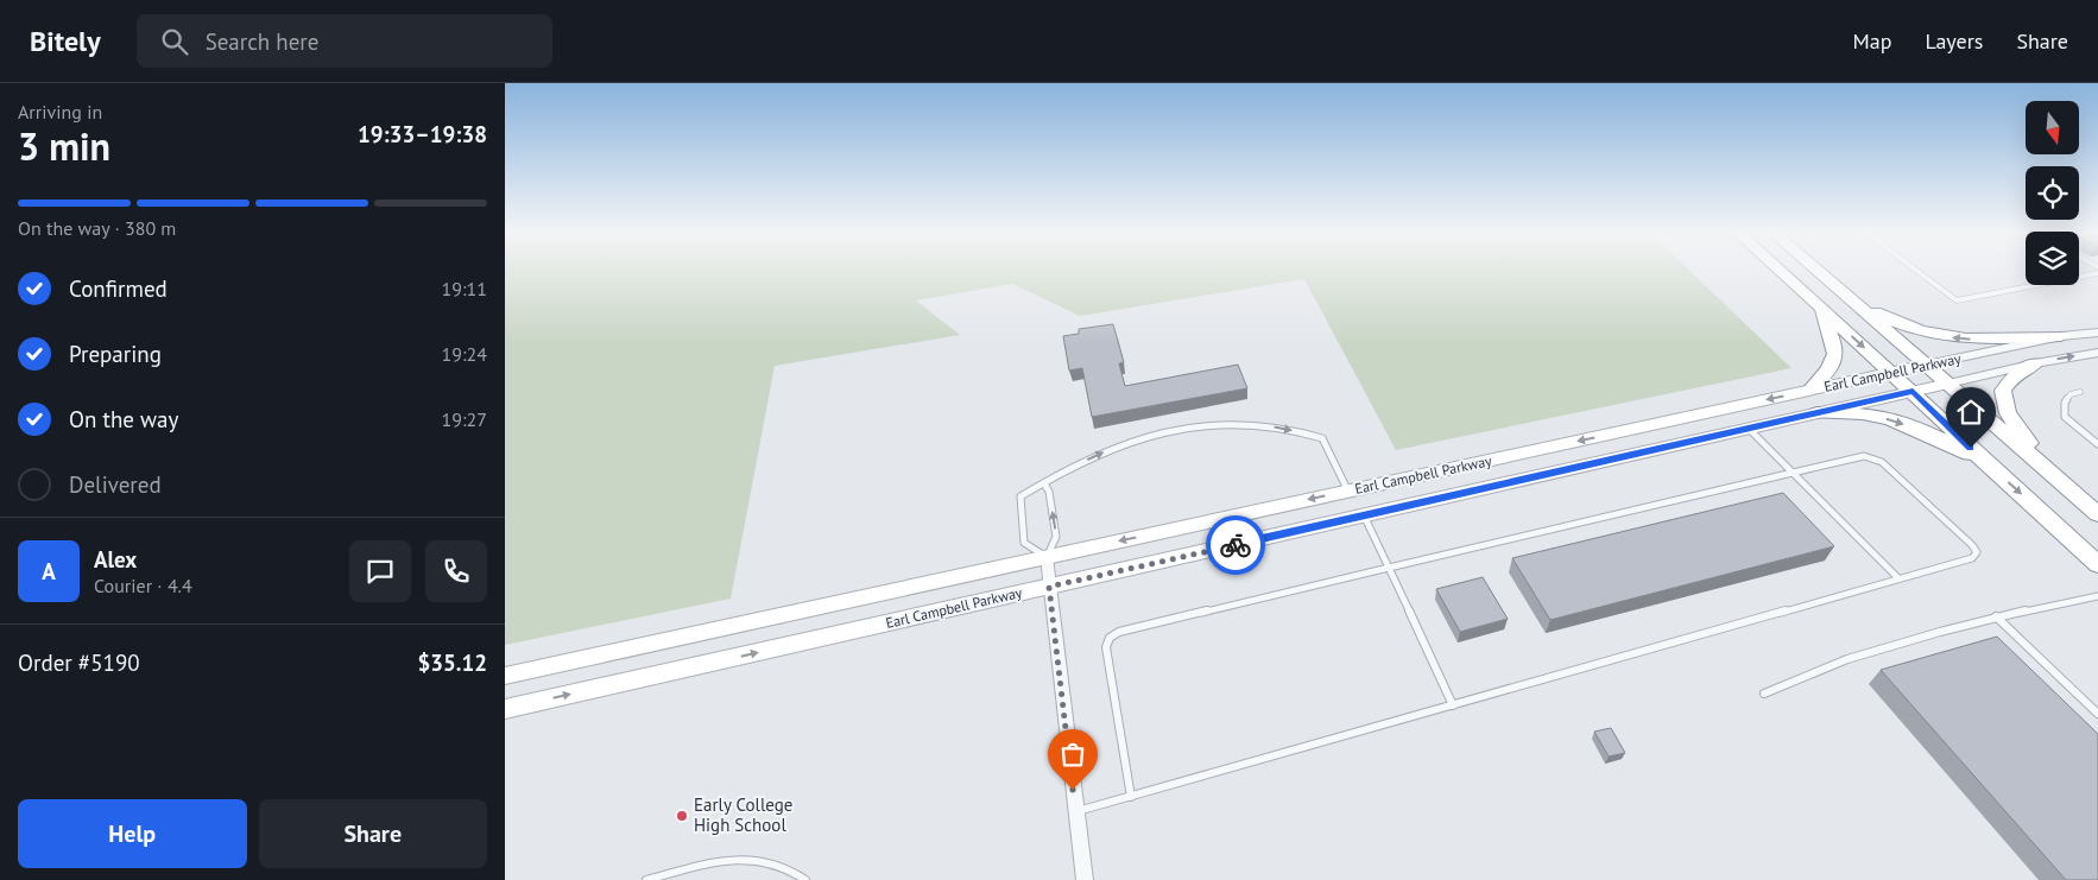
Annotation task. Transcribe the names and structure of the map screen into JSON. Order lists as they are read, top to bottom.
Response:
{
  "streets": {
    "main road": ["Earl Campbell Parkway"]
  },
  "places": ["Early College High School"],
  "north": "bottom",
  "page": {
    "header": "Bitely",
    "search": "Search here",
    "nav": ["Map", "Layers", "Share"],
    "heading": ["3 min", "Arriving in", "19:33–19:38"],
    "panel": [
      "Alex",
      "Courier · 4.4",
      "Order #5190",
      "$35.12"
    ],
    "bar": "On the way · 380 m",
    "list": [
      ["Confirmed", "19:11"],
      ["Preparing", "19:24"],
      ["On the way", "19:27"],
      "Delivered"
    ],
    "round": "A",
    "buttons": ["Help", "Share"]
  }
}
